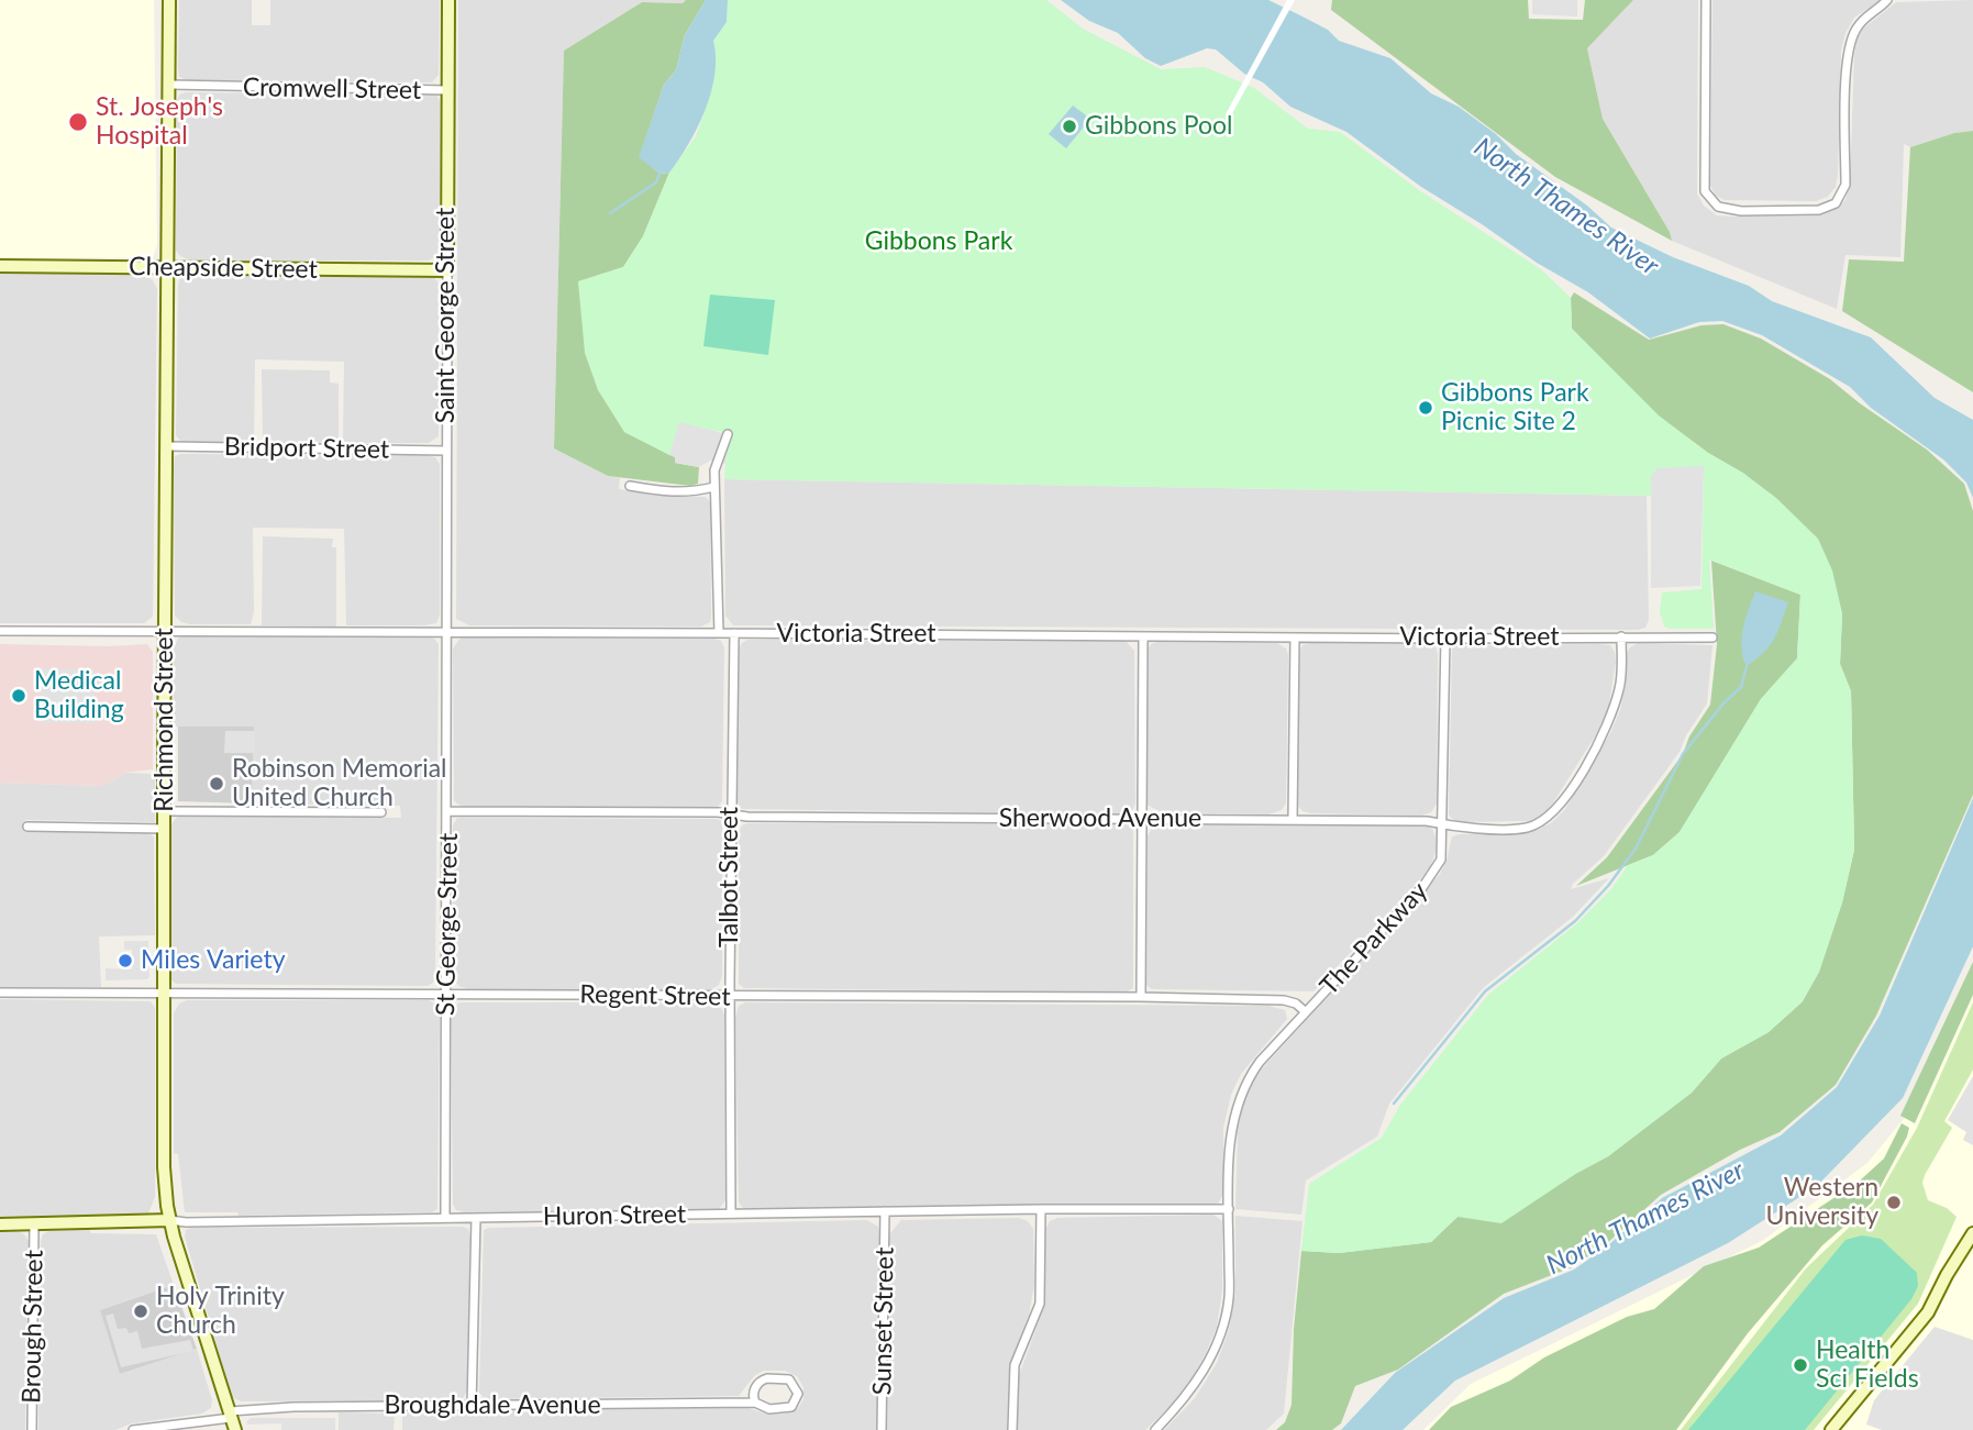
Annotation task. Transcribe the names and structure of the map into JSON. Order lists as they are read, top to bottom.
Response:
{
  "streets": {
    "main road": [
      "Cheapside Street",
      "Saint George Street",
      "Richmond Street",
      "Huron Street"
    ],
    "street": [
      "Cromwell Street",
      "Bridport Street",
      "Victoria Street",
      "Sherwood Avenue",
      "Talbot Street",
      "St George Street",
      "The Parkway",
      "Regent Street",
      "Sunset Street",
      "Brough Street",
      "Broughdale Avenue"
    ]
  },
  "crossings": [
    ["Cromwell Street", "Saint George Street"],
    ["Cromwell Street", "Richmond Street"],
    ["Cheapside Street", "Saint George Street"],
    ["Cheapside Street", "Richmond Street"],
    ["Saint George Street", "Bridport Street"],
    ["Saint George Street", "Victoria Street"],
    ["Saint George Street", "St George Street"],
    ["Bridport Street", "Richmond Street"],
    ["Victoria Street", "Richmond Street"],
    ["Victoria Street", "Sherwood Avenue"],
    ["Victoria Street", "Talbot Street"],
    ["Victoria Street", "St George Street"],
    ["Victoria Street", "The Parkway"],
    ["Richmond Street", "Regent Street"],
    ["Richmond Street", "Huron Street"],
    ["Richmond Street", "Broughdale Avenue"],
    ["Sherwood Avenue", "Talbot Street"],
    ["Sherwood Avenue", "St George Street"],
    ["Sherwood Avenue", "The Parkway"],
    ["Talbot Street", "Regent Street"],
    ["Talbot Street", "Huron Street"],
    ["St George Street", "Regent Street"],
    ["St George Street", "Huron Street"],
    ["The Parkway", "Regent Street"],
    ["The Parkway", "Huron Street"],
    ["Huron Street", "Sunset Street"],
    ["Huron Street", "Brough Street"]
  ],
  "water": ["North Thames River"],
  "parks": ["Gibbons Park"],
  "places": [
    "St. Joseph's Hospital",
    "Gibbons Pool",
    "Gibbons Park Picnic Site 2",
    "Medical Building",
    "Robinson Memorial United Church",
    "Miles Variety",
    "Western University",
    "Holy Trinity Church",
    "Health Sci Fields"
  ]
}
